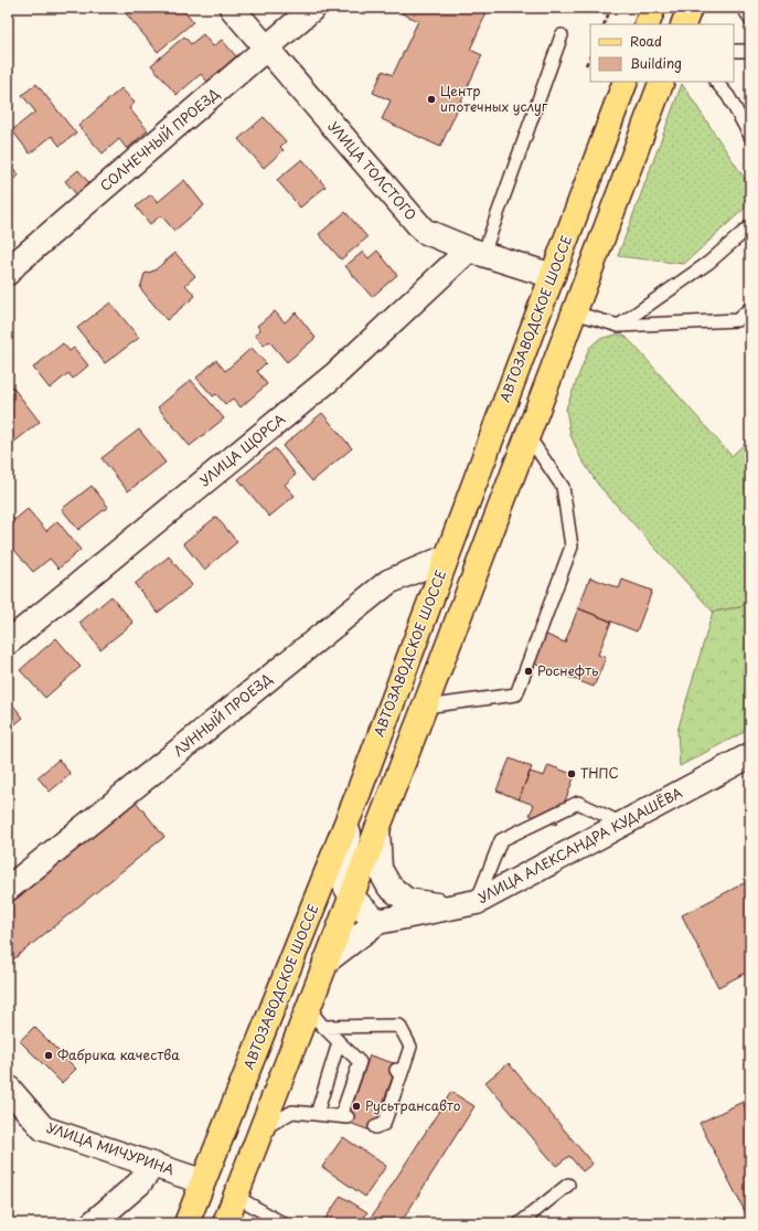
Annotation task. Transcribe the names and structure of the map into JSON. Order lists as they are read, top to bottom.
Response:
{
  "streets": {
    "main road": ["АВТОЗАВОДСКОЕ ШОССЕ"],
    "street": [
      "СОЛНЕЧНЫЙ ПРОЕЗД",
      "УЛИЦА ТОЛСТОГО",
      "УЛИЦА ЩОРСА",
      "ЛУННЫЙ ПРОЕЗД",
      "УЛИЦА АЛЕКСАНДРА КУДАШЁВА",
      "УЛИЦА МИЧУРИНА"
    ]
  },
  "crossings": [
    ["СОЛНЕЧНЫЙ ПРОЕЗД", "УЛИЦА ТОЛСТОГО"],
    ["УЛИЦА ТОЛСТОГО", "АВТОЗАВОДСКОЕ ШОССЕ"],
    ["УЛИЦА ТОЛСТОГО", "УЛИЦА ЩОРСА"],
    ["АВТОЗАВОДСКОЕ ШОССЕ", "ЛУННЫЙ ПРОЕЗД"],
    ["АВТОЗАВОДСКОЕ ШОССЕ", "УЛИЦА МИЧУРИНА"]
  ],
  "places": [
    "Центр ипотечных услуг",
    "Роснефть",
    "ТНПС",
    "Фабрика качества",
    "Русьтрансавто"
  ],
  "legend": ["Road", "Building"]
}
